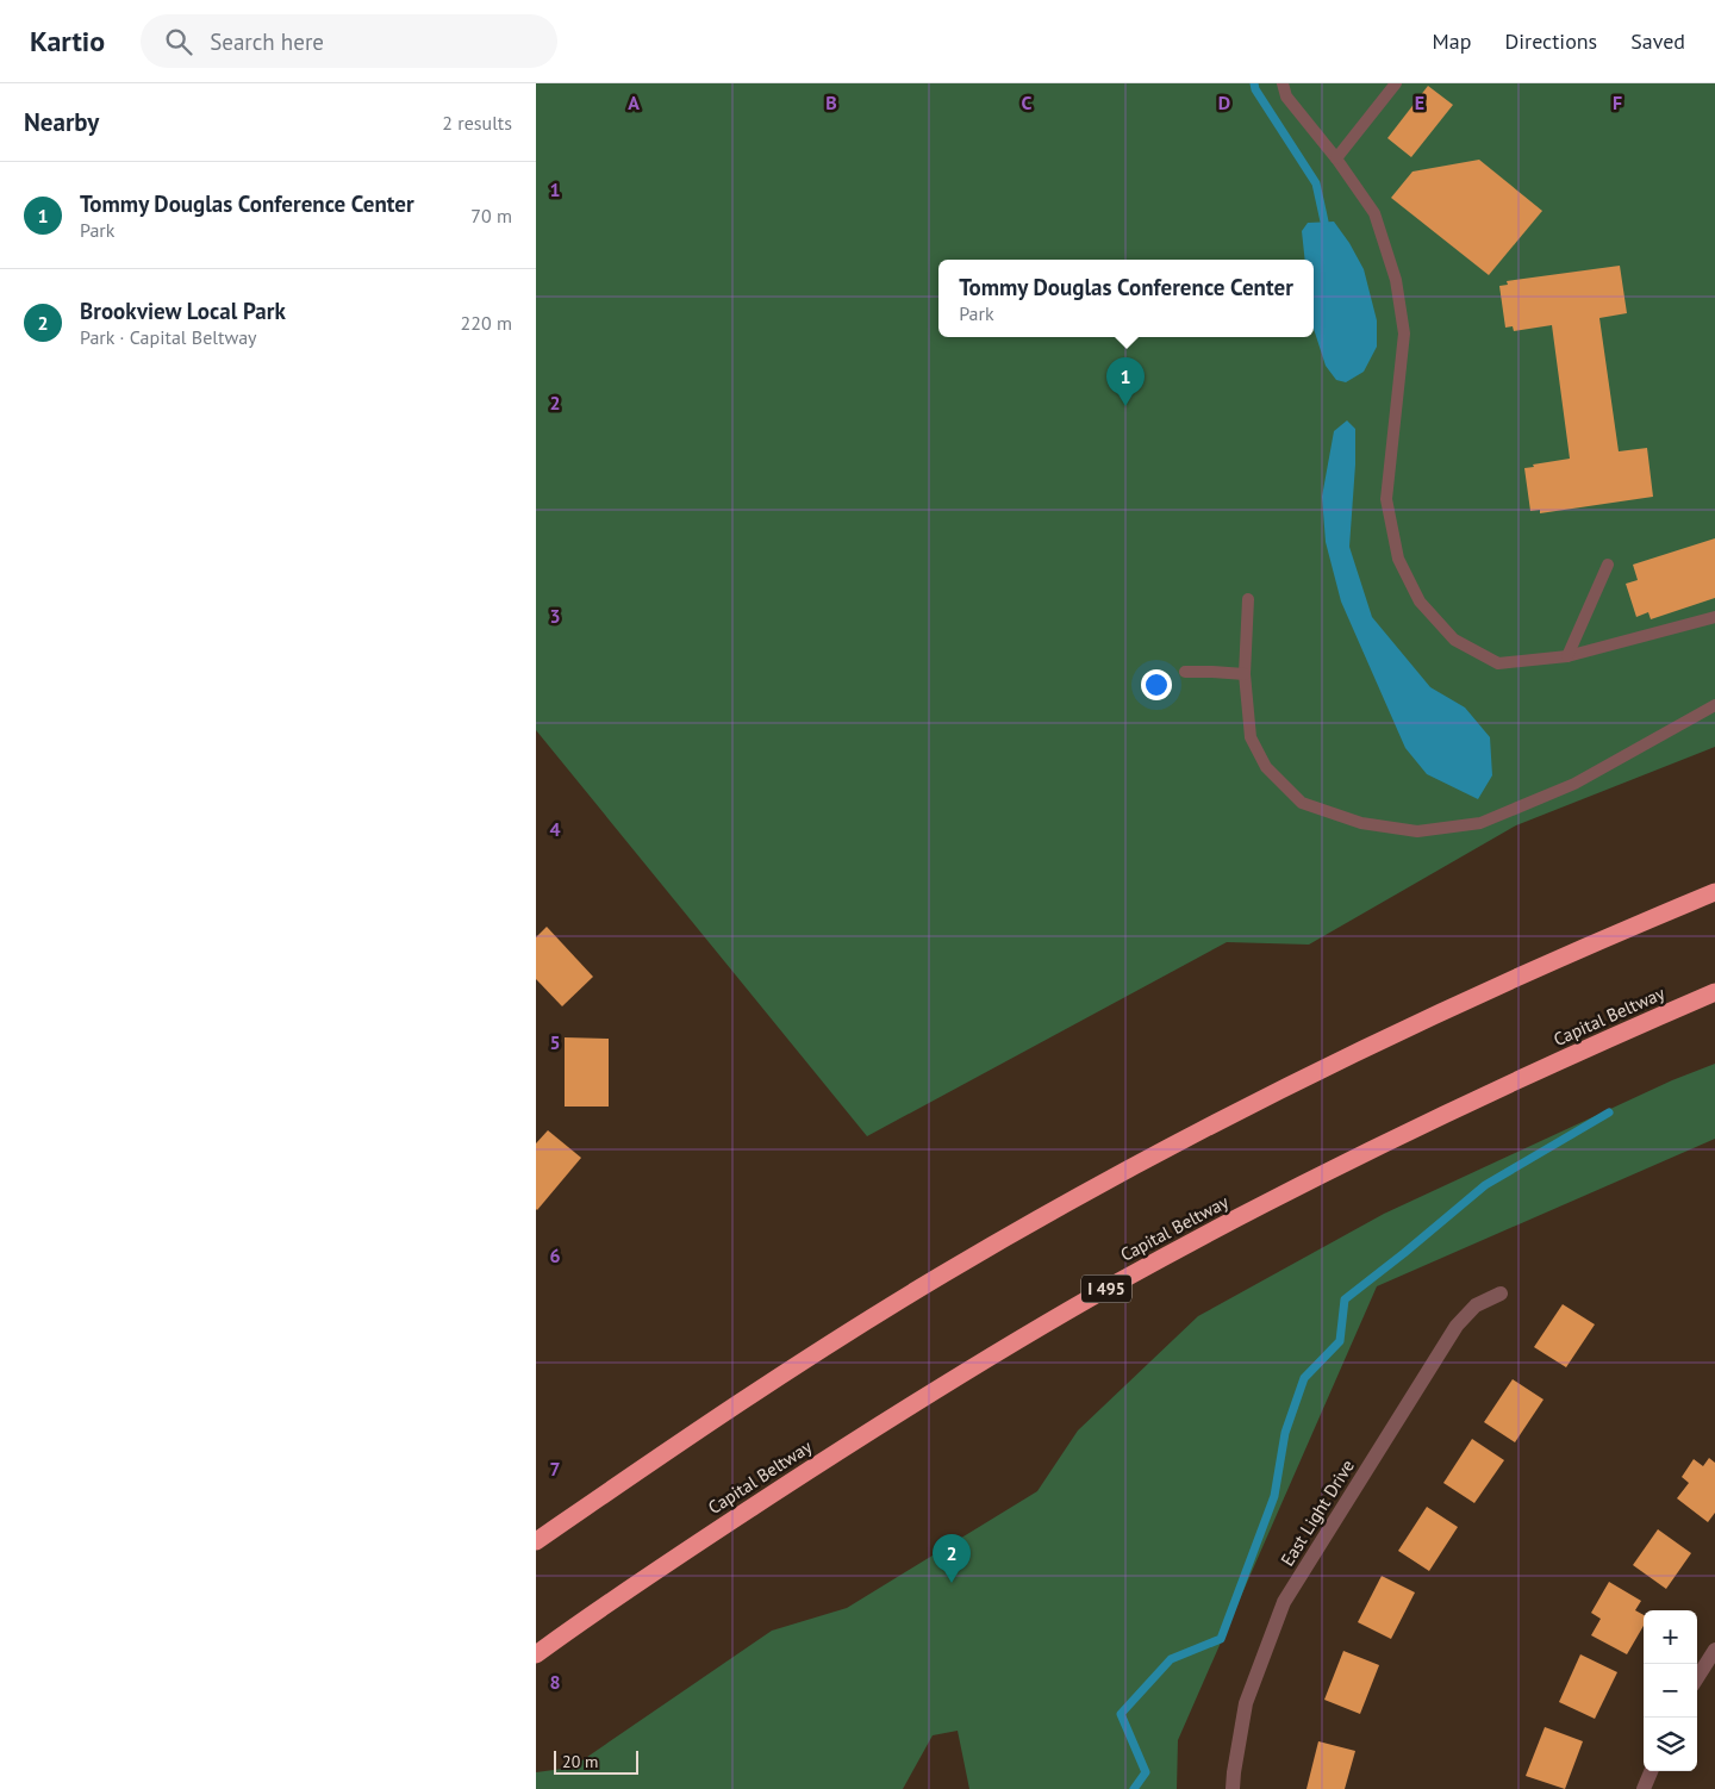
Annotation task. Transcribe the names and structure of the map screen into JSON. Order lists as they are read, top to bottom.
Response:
{
  "streets": {
    "highway": ["Capital Beltway", "I 495"],
    "street": ["East Light Drive"]
  },
  "scale_bar": "20 m",
  "page": {
    "header": "Kartio",
    "search": "Search here",
    "nav": ["Map", "Directions", "Saved"],
    "heading": ["Nearby", "2 results"],
    "list": [
      {
        "mark": "1",
        "name": "Tommy Douglas Conference Center",
        "note": "Park",
        "value": "70 m"
      },
      {
        "mark": "2",
        "name": "Brookview Local Park",
        "note": "Park · Capital Beltway",
        "value": "220 m"
      }
    ],
    "popup": ["Tommy Douglas Conference Center", "Park"],
    "pins": ["1", "2"],
    "map_buttons": ["+", "−"],
    "scale": "20 m"
  },
  "grid": {
    "columns": [
      "A",
      "B",
      "C",
      "D",
      "E",
      "F"
    ],
    "rows": [
      "1",
      "2",
      "3",
      "4",
      "5",
      "6",
      "7",
      "8"
    ]
  }
}
